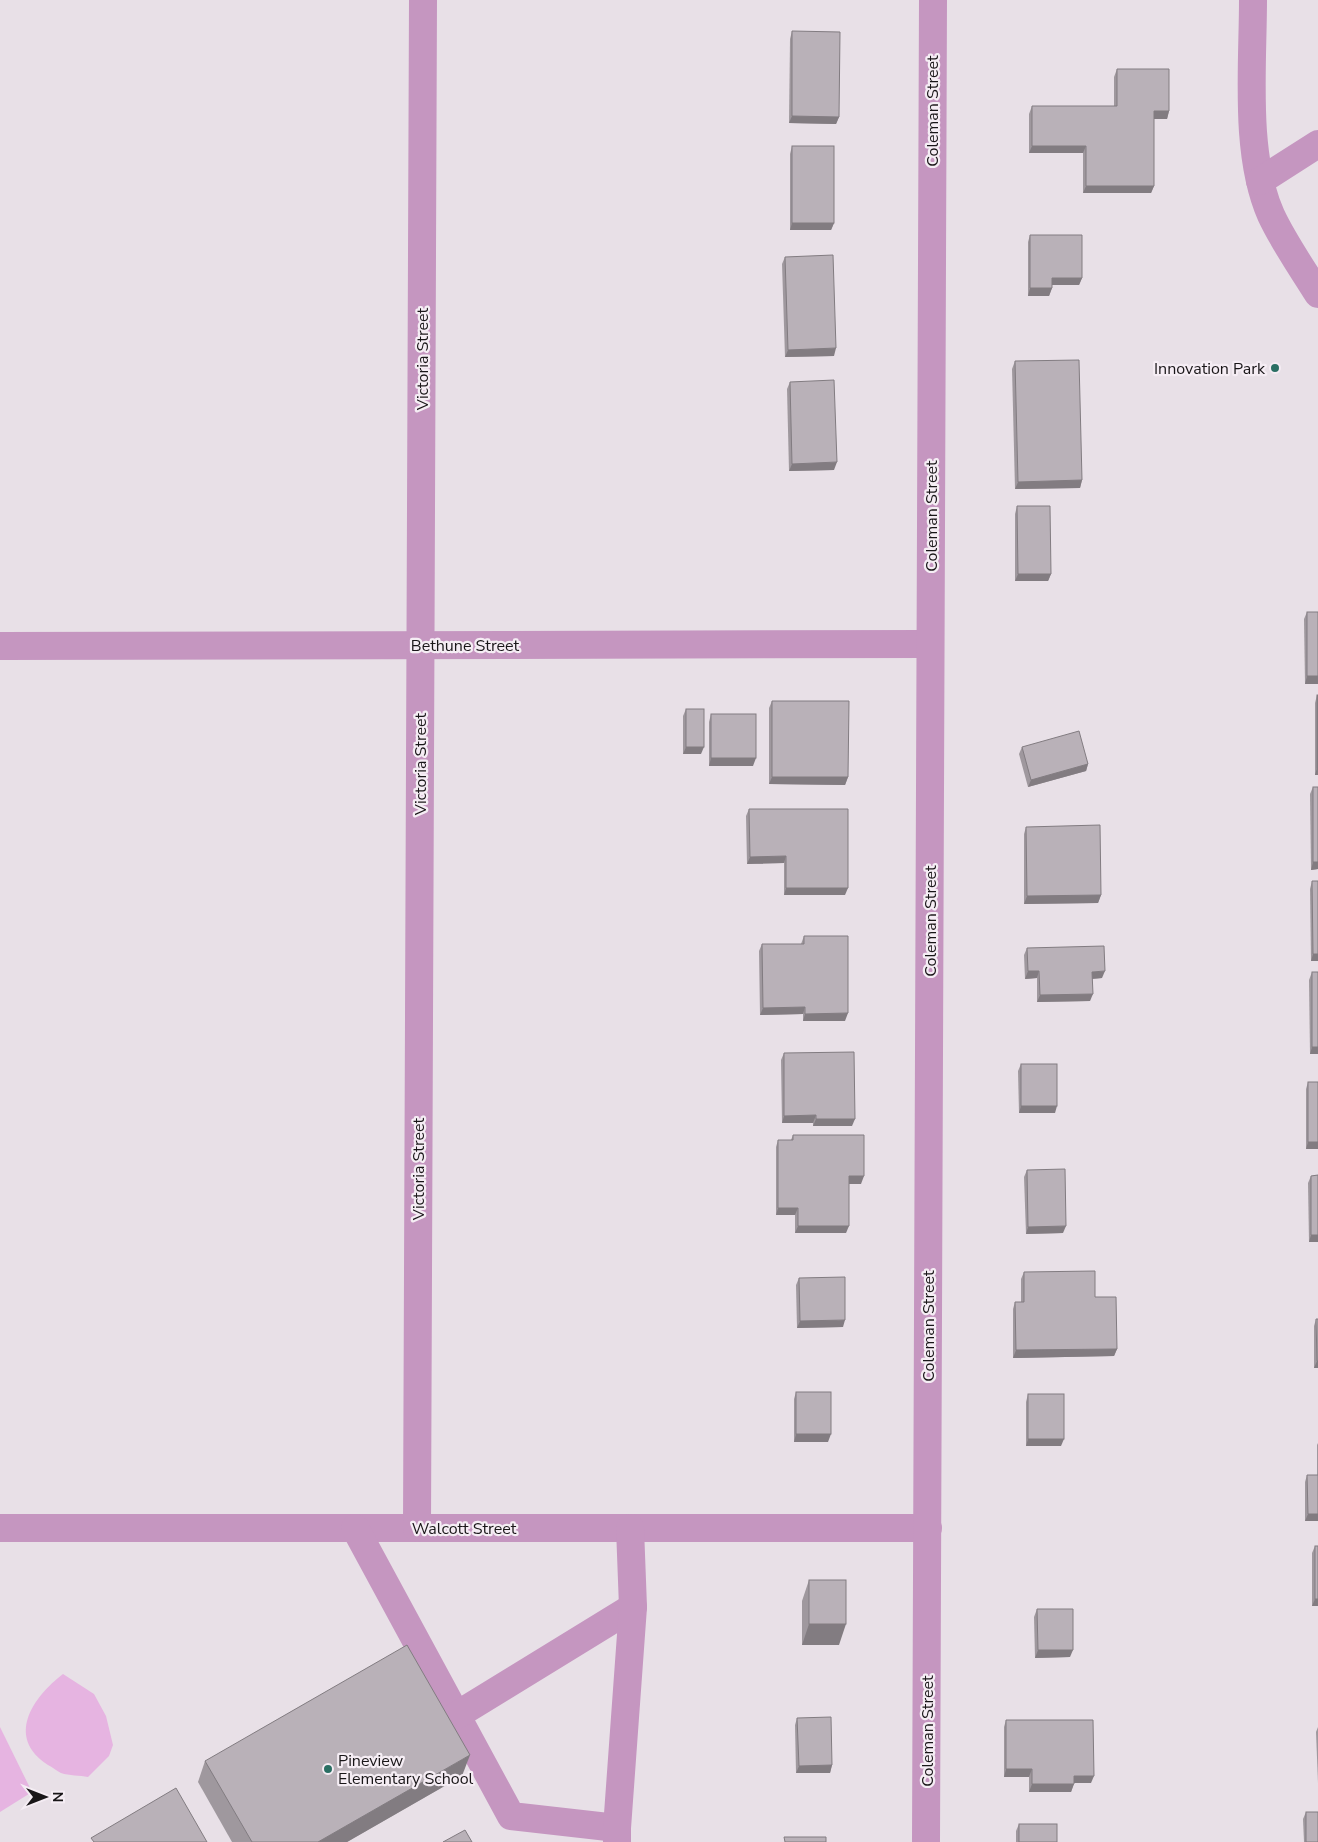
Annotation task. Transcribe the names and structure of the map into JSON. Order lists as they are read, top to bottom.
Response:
{
  "streets": {
    "street": [
      "Coleman Street",
      "Victoria Street",
      "Bethune Street",
      "Walcott Street"
    ]
  },
  "crossings": [
    ["Coleman Street", "Bethune Street"],
    ["Coleman Street", "Walcott Street"],
    ["Victoria Street", "Bethune Street"],
    ["Victoria Street", "Walcott Street"]
  ],
  "places": ["Innovation Park", "Pineview Elementary School"],
  "north": "right"
}
